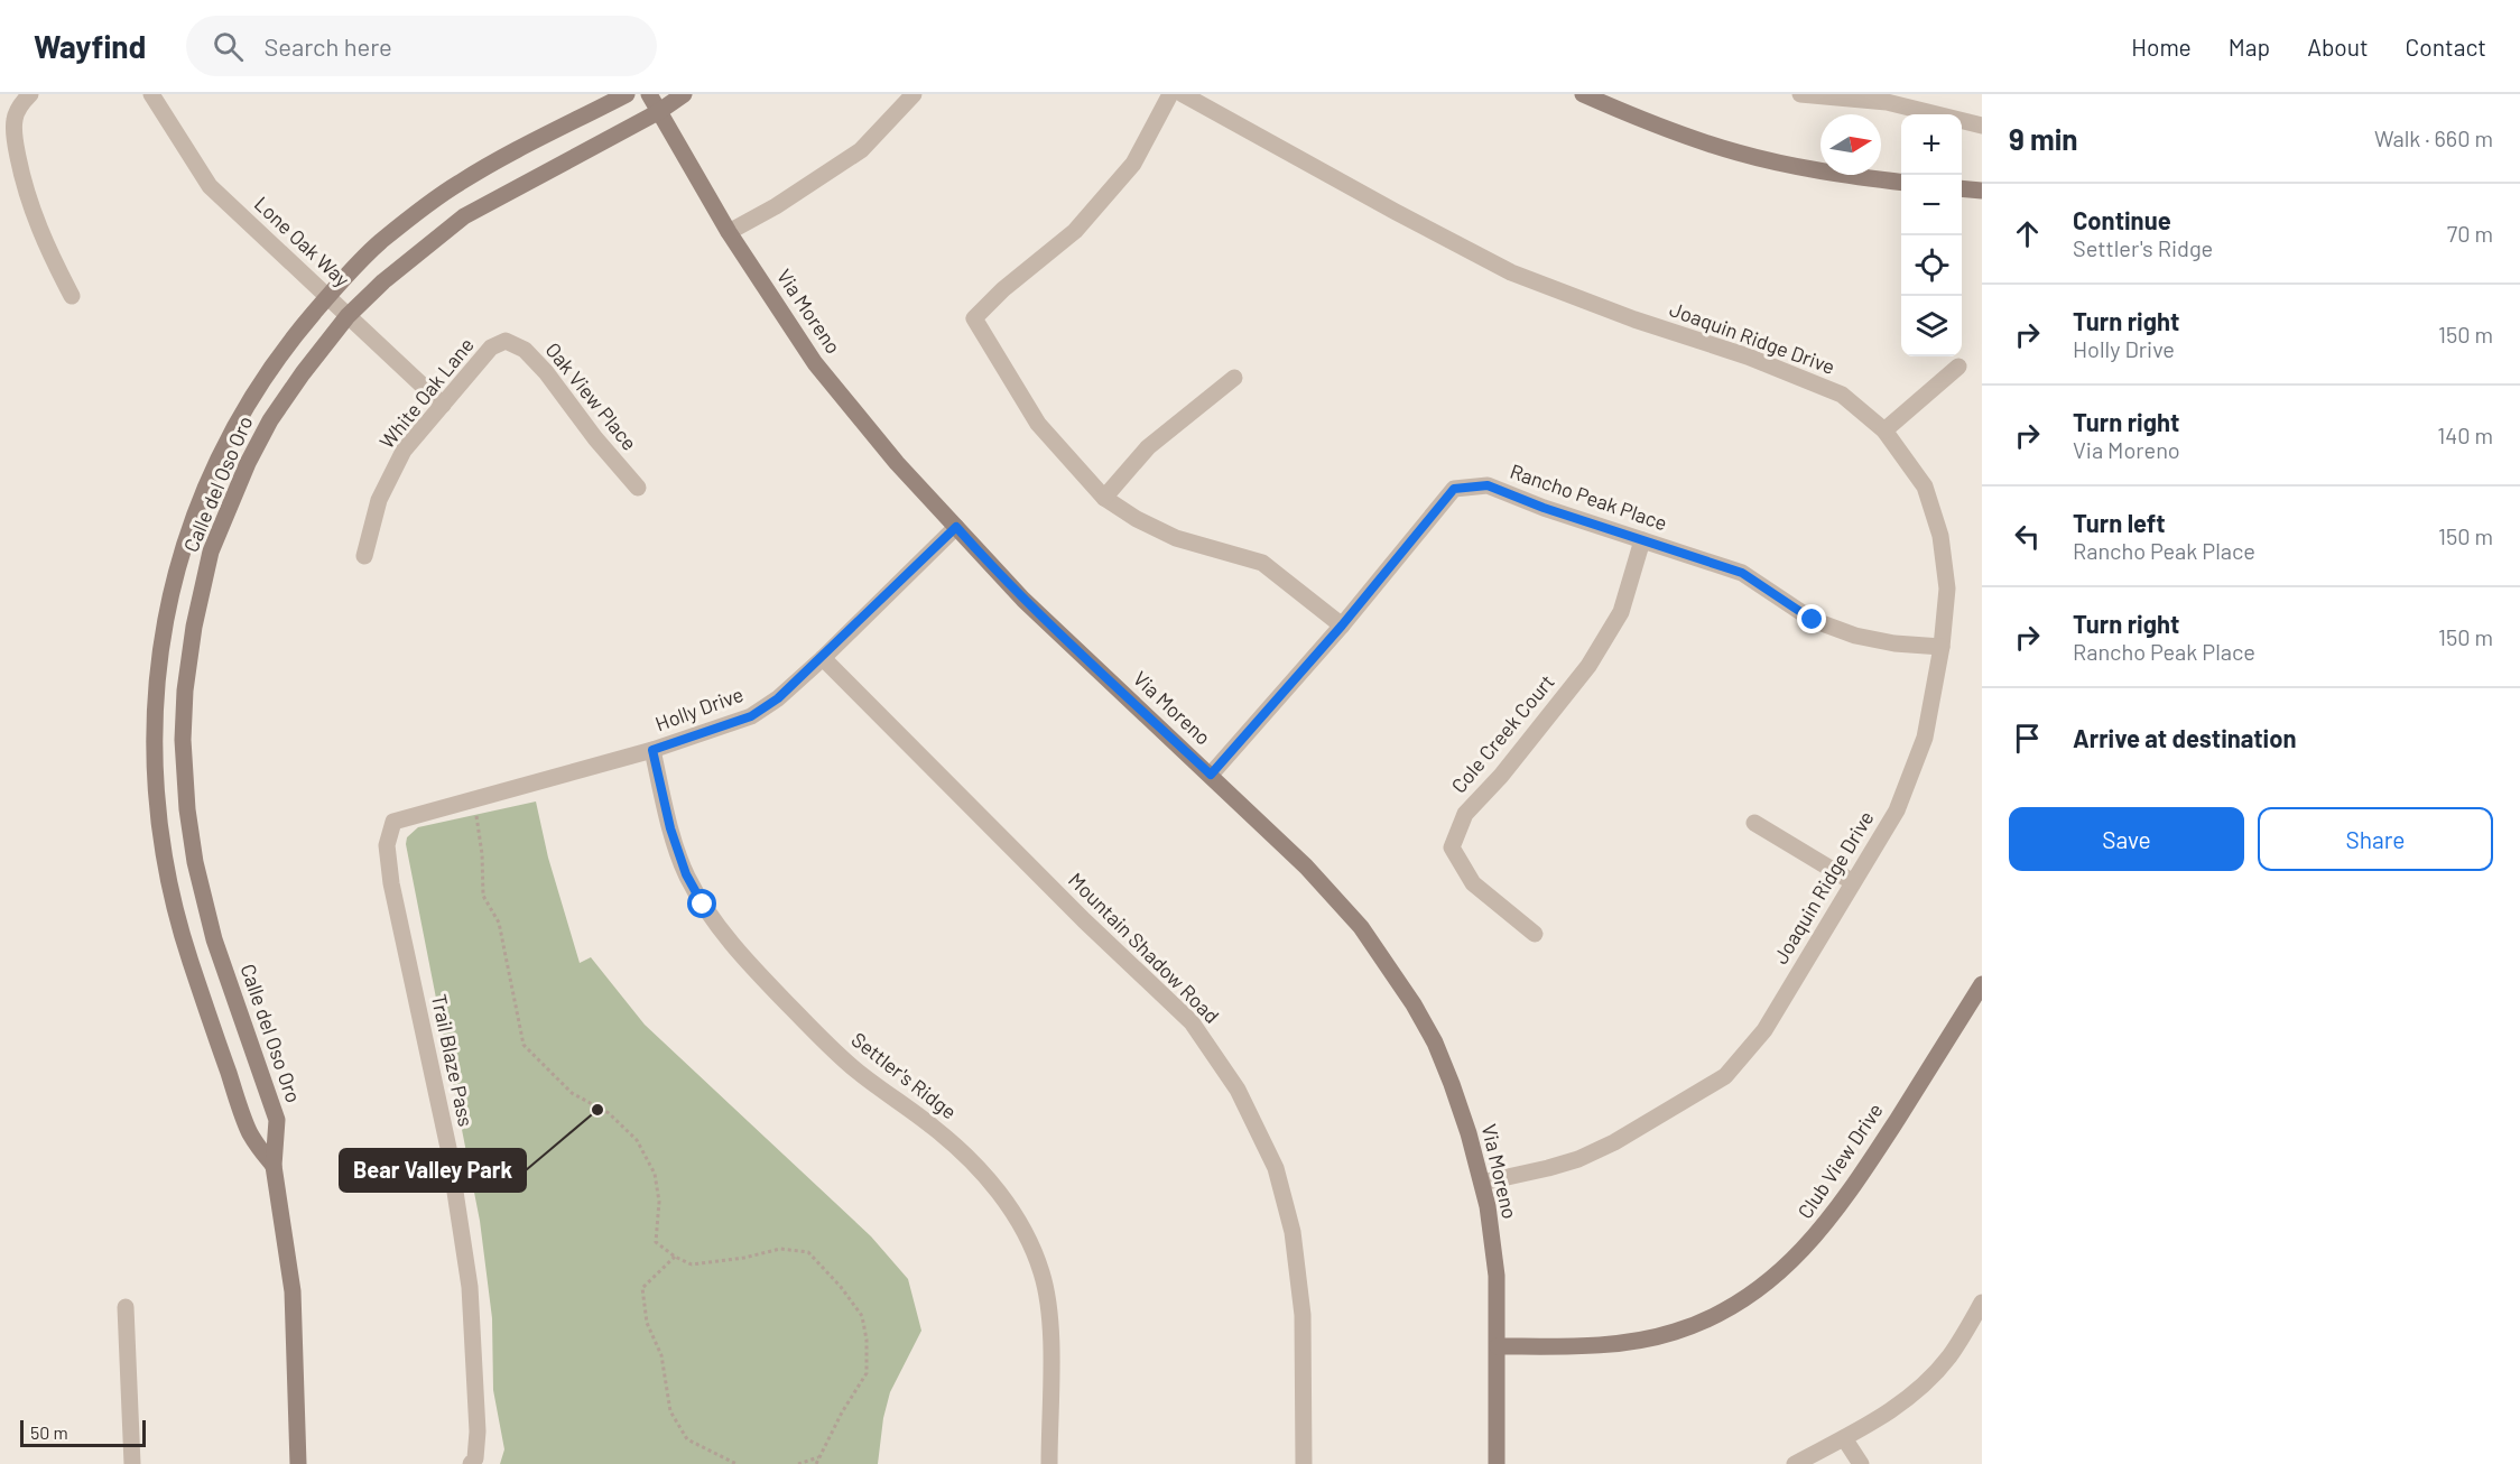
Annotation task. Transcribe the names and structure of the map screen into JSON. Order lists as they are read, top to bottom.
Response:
{
  "streets": {
    "main road": ["Via Moreno", "Calle del Oso Oro", "Club View Drive"],
    "street": [
      "Lone Oak Way",
      "Joaquin Ridge Drive",
      "White Oak Lane",
      "Oak View Place",
      "Rancho Peak Place",
      "Holly Drive",
      "Cole Creek Court",
      "Mountain Shadow Road",
      "Trail Blaze Pass",
      "Settler's Ridge"
    ]
  },
  "crossings": [
    ["Lone Oak Way", "White Oak Lane"],
    ["Lone Oak Way", "Calle del Oso Oro"],
    ["Via Moreno", "Joaquin Ridge Drive"],
    ["Via Moreno", "Calle del Oso Oro"],
    ["Via Moreno", "Rancho Peak Place"],
    ["Via Moreno", "Holly Drive"],
    ["Via Moreno", "Club View Drive"],
    ["Joaquin Ridge Drive", "Rancho Peak Place"],
    ["White Oak Lane", "Oak View Place"],
    ["Rancho Peak Place", "Cole Creek Court"],
    ["Holly Drive", "Mountain Shadow Road"],
    ["Holly Drive", "Trail Blaze Pass"],
    ["Holly Drive", "Settler's Ridge"]
  ],
  "places": ["Bear Valley Park"],
  "scale_bar": "50 m",
  "north": "right",
  "page": {
    "header": "Wayfind",
    "search": "Search here",
    "nav": [
      "Home",
      "Map",
      "About",
      "Contact"
    ],
    "heading": ["9 min", "Walk · 660 m"],
    "map_buttons": ["+", "−"],
    "list": [
      ["Continue", "Settler's Ridge", "70 m"],
      ["Turn right", "Holly Drive", "150 m"],
      ["Turn right", "Via Moreno", "140 m"],
      ["Turn left", "Rancho Peak Place", "150 m"],
      ["Turn right", "Rancho Peak Place", "150 m"],
      "Arrive at destination"
    ],
    "buttons": ["Save", "Share"],
    "scale": "50 m"
  }
}
